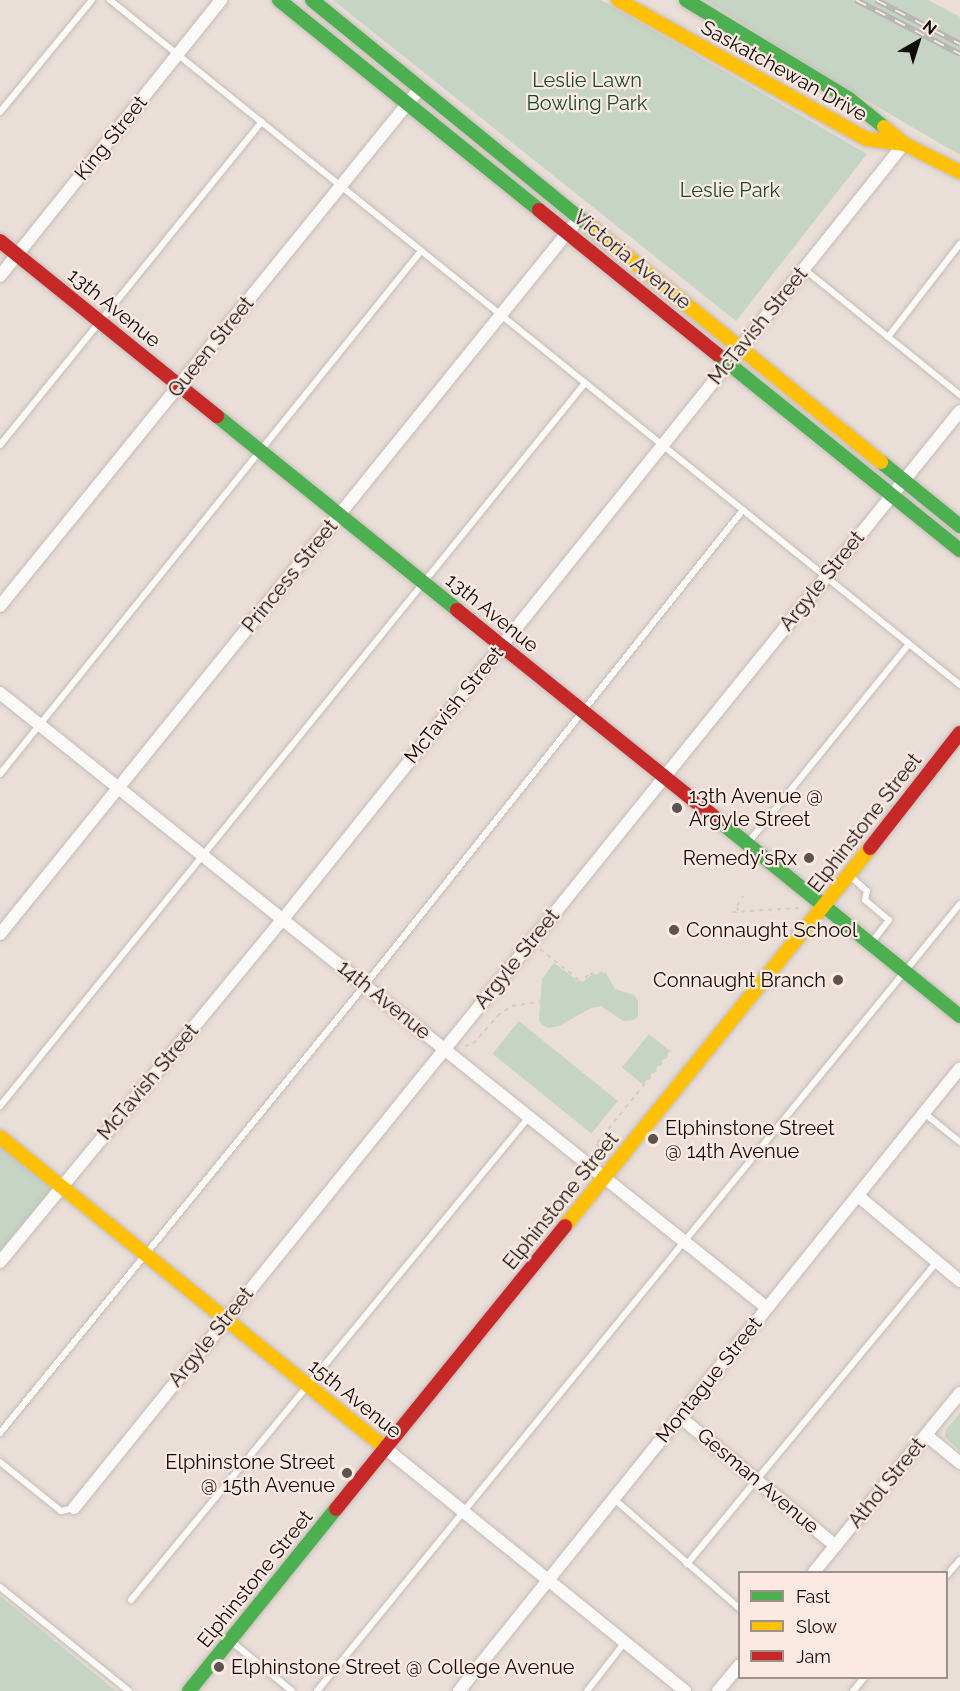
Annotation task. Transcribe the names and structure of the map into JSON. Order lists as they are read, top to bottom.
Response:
{
  "streets": {
    "street": [
      "Saskatchewan Drive",
      "King Street",
      "Victoria Avenue",
      "13th Avenue",
      "McTavish Street",
      "Queen Street",
      "Princess Street",
      "Argyle Street",
      "Elphinstone Street",
      "14th Avenue",
      "Montague Street",
      "15th Avenue",
      "Gesman Avenue",
      "Athol Street"
    ]
  },
  "crossings": [
    ["Saskatchewan Drive", "McTavish Street"],
    ["King Street", "13th Avenue"],
    ["Victoria Avenue", "McTavish Street"],
    ["Victoria Avenue", "Queen Street"],
    ["Victoria Avenue", "Princess Street"],
    ["Victoria Avenue", "Argyle Street"],
    ["13th Avenue", "McTavish Street"],
    ["13th Avenue", "Queen Street"],
    ["13th Avenue", "Princess Street"],
    ["13th Avenue", "Argyle Street"],
    ["13th Avenue", "Elphinstone Street"],
    ["McTavish Street", "14th Avenue"],
    ["McTavish Street", "15th Avenue"],
    ["Princess Street", "14th Avenue"],
    ["Argyle Street", "14th Avenue"],
    ["Argyle Street", "15th Avenue"],
    ["Elphinstone Street", "14th Avenue"],
    ["Elphinstone Street", "15th Avenue"],
    ["14th Avenue", "Montague Street"],
    ["Montague Street", "15th Avenue"],
    ["Montague Street", "Gesman Avenue"],
    ["Gesman Avenue", "Athol Street"]
  ],
  "parks": ["Leslie Lawn Bowling Park", "Leslie Park"],
  "places": [
    "13th Avenue @ Argyle Street",
    "Remedy'sRx",
    "Connaught School",
    "Connaught Branch",
    "Elphinstone Street @ 14th Avenue",
    "Elphinstone Street @ 15th Avenue",
    "Elphinstone Street @ College Avenue"
  ],
  "legend": ["Fast", "Slow", "Jam"],
  "north": "top right"
}
